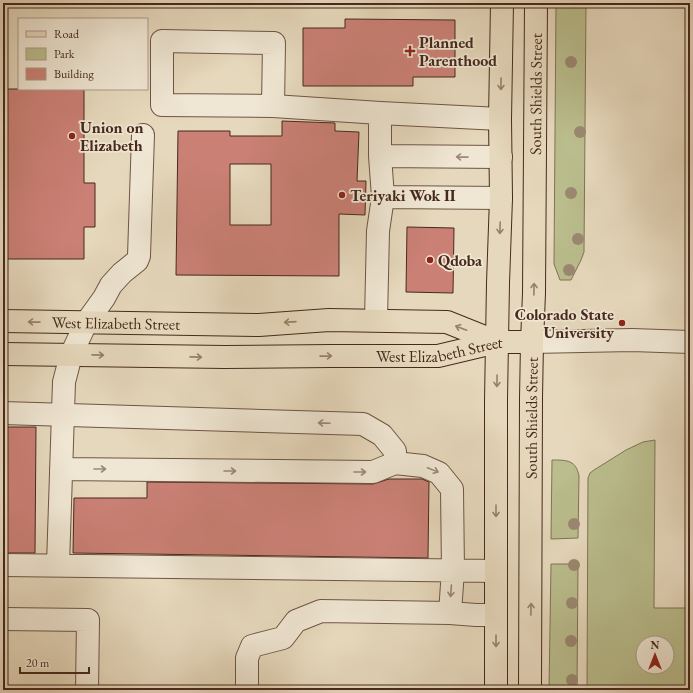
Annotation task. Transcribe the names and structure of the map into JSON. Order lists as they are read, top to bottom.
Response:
{
  "streets": {
    "main road": ["South Shields Street", "West Elizabeth Street"]
  },
  "crossings": [
    ["South Shields Street", "West Elizabeth Street"]
  ],
  "places": {
    "health": ["Planned Parenthood"],
    "other": [
      "Union on Elizabeth",
      "Teriyaki Wok II",
      "Qdoba",
      "Colorado State University"
    ]
  },
  "legend": ["Road", "Park", "Building"],
  "scale_bar": "20 m",
  "north": "top"
}
